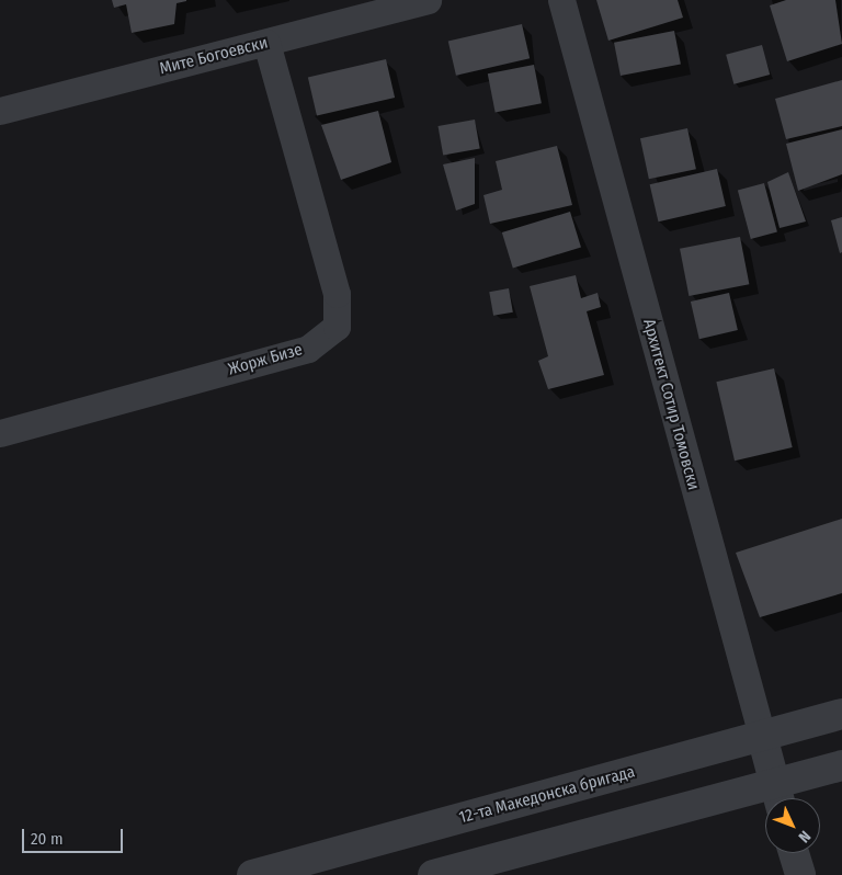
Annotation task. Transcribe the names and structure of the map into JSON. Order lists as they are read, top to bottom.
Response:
{
  "streets": {
    "street": [
      "Мите Богоевски",
      "Жорж Бизе",
      "Архитект Сотир Томовски",
      "12-та Македонска бригада"
    ]
  },
  "crossings": [
    ["Мите Богоевски", "Жорж Бизе"],
    ["Архитект Сотир Томовски", "12-та Македонска бригада"]
  ],
  "scale_bar": "20 m",
  "north": "bottom right"
}
